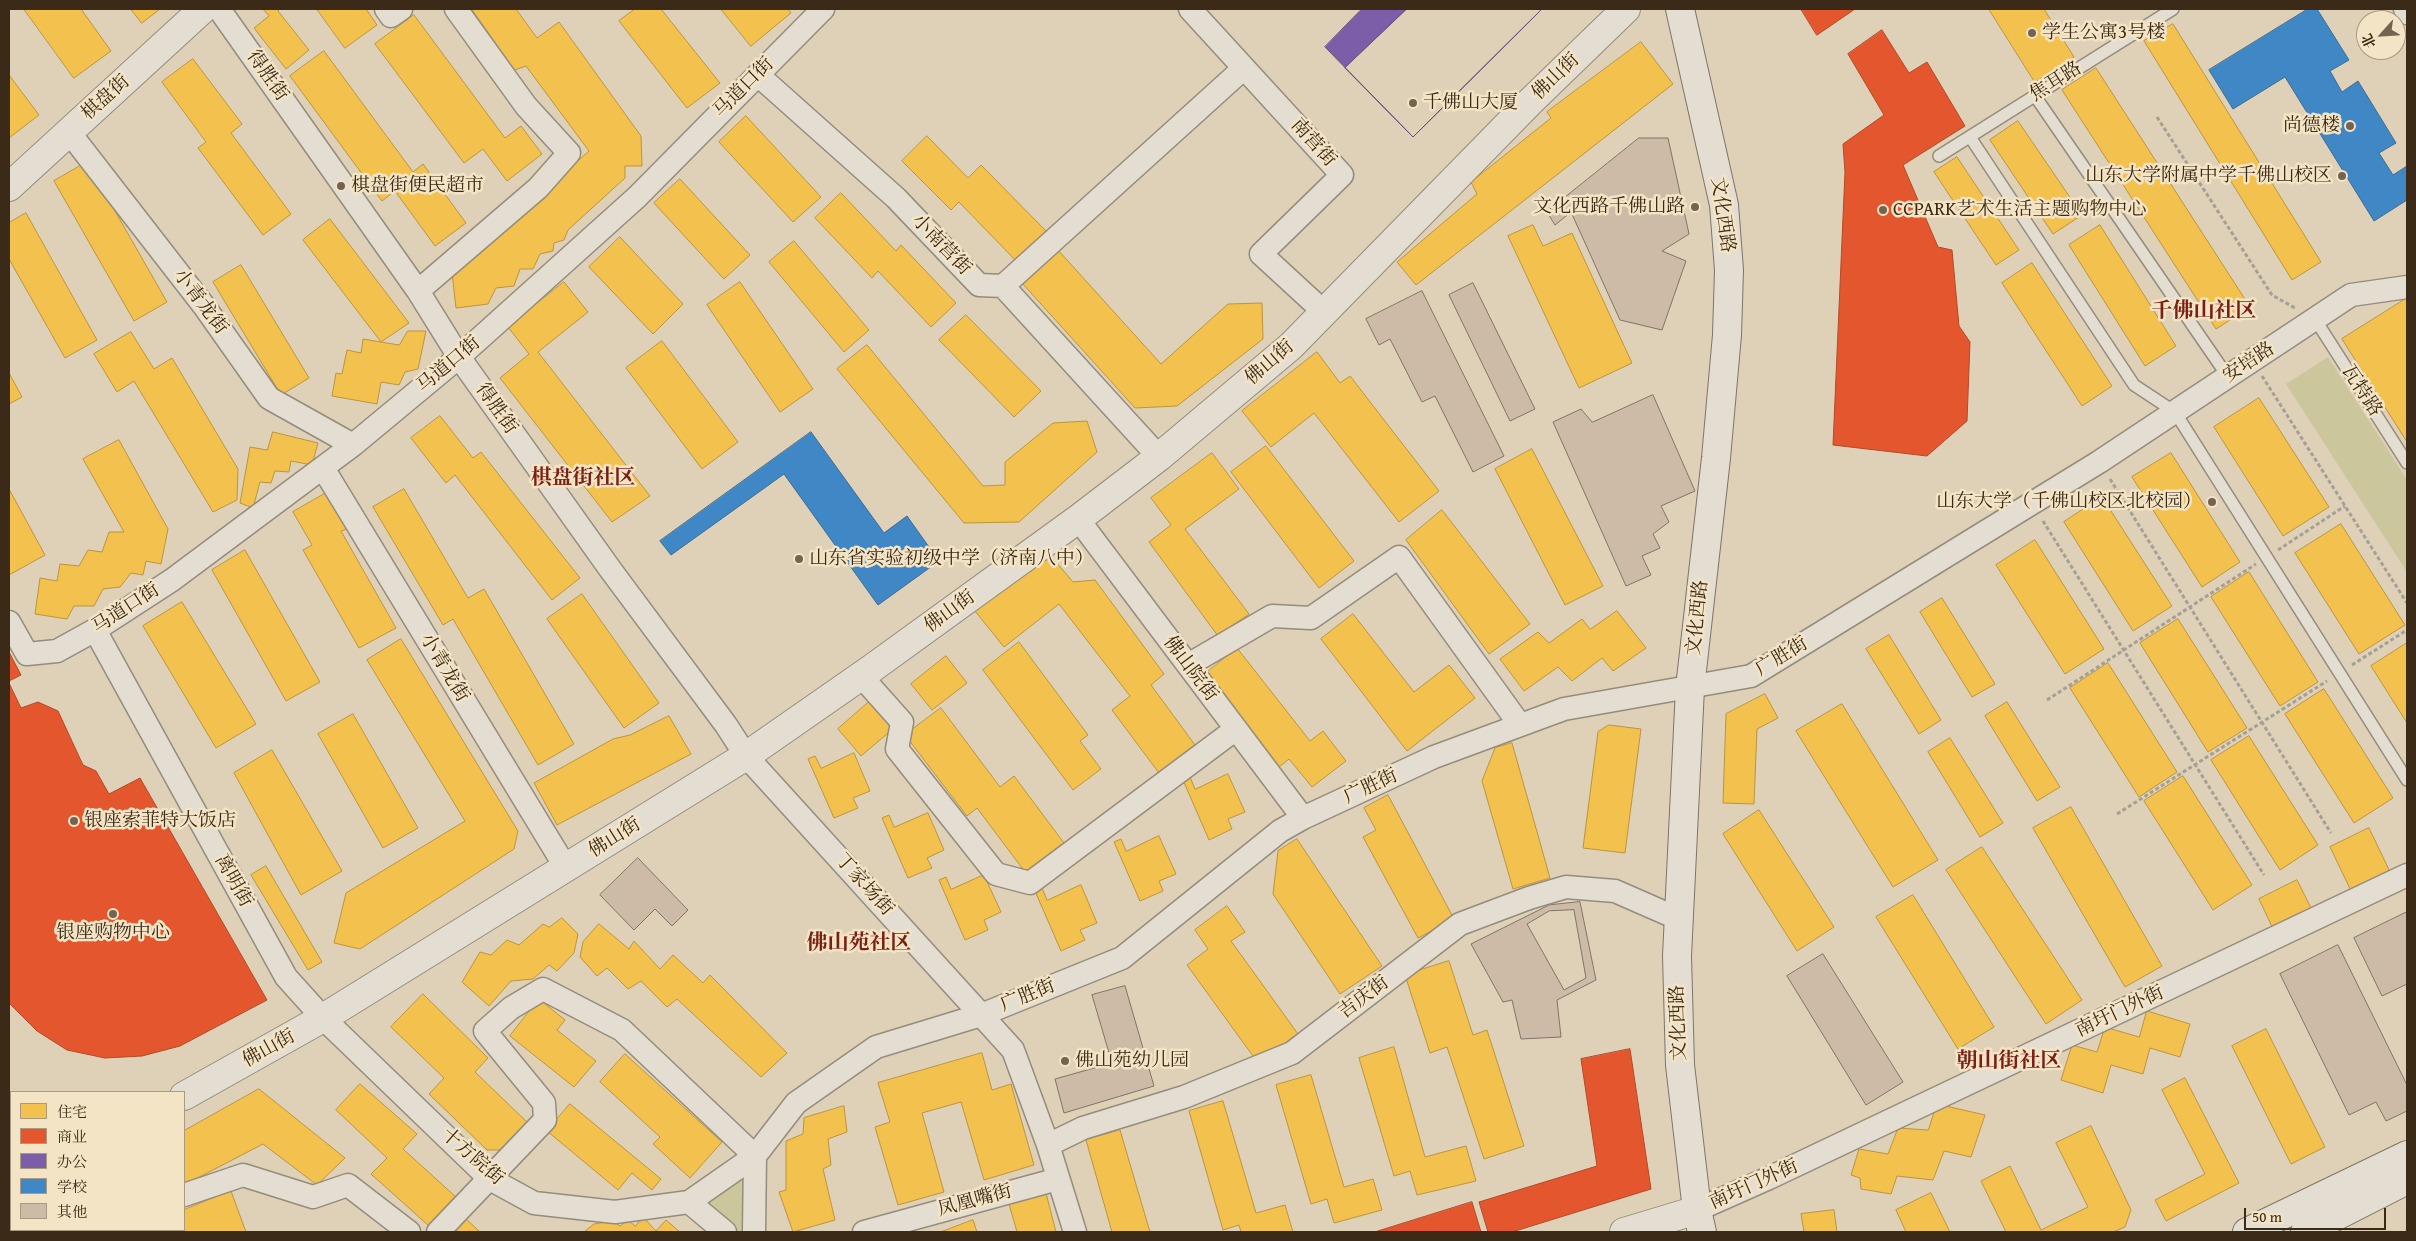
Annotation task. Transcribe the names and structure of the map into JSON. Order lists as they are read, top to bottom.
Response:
{
  "streets": {
    "street": [
      "得胜街",
      "佛山街",
      "马道口街",
      "棋盘街",
      "南营街",
      "文化西路",
      "小南营街",
      "小青龙街",
      "安培路",
      "广胜街",
      "佛山院街",
      "离明街",
      "丁家场街",
      "吉庆街",
      "南圩门外街",
      "十方院街",
      "凤凰嘴街"
    ],
    "lane": ["焦耳路", "瓦特路"]
  },
  "crossings": [
    ["得胜街", "佛山街"],
    ["得胜街", "马道口街"],
    ["得胜街", "丁家场街"],
    ["佛山街", "南营街"],
    ["佛山街", "小青龙街"],
    ["佛山街", "佛山院街"],
    ["佛山街", "离明街"],
    ["佛山街", "丁家场街"],
    ["佛山街", "十方院街"],
    ["马道口街", "小南营街"],
    ["马道口街", "小青龙街"],
    ["马道口街", "离明街"],
    ["棋盘街", "小青龙街"],
    ["文化西路", "广胜街"],
    ["文化西路", "吉庆街"],
    ["文化西路", "南圩门外街"],
    ["安培路", "瓦特路"],
    ["安培路", "广胜街"],
    ["广胜街", "佛山院街"],
    ["广胜街", "丁家场街"],
    ["广胜街", "十方院街"],
    ["离明街", "十方院街"],
    ["丁家场街", "吉庆街"],
    ["丁家场街", "凤凰嘴街"]
  ],
  "districts": [
    "千佛山社区",
    "棋盘街社区",
    "佛山苑社区",
    "朝山街社区"
  ],
  "places": [
    "学生公寓3号楼",
    "千佛山大厦",
    "尚德楼",
    "山东大学附属中学千佛山校区",
    "棋盘街便民超市",
    "文化西路千佛山路",
    "CCPARK艺术生活主题购物中心",
    "山东大学（千佛山校区北校园）",
    "山东省实验初级中学（济南八中）",
    "银座索菲特大饭店",
    "银座购物中心",
    "佛山苑幼儿园"
  ],
  "legend": [
    "住宅",
    "商业",
    "办公",
    "学校",
    "其他"
  ],
  "scale_bar": "50 m",
  "north": "bottom left"
}
